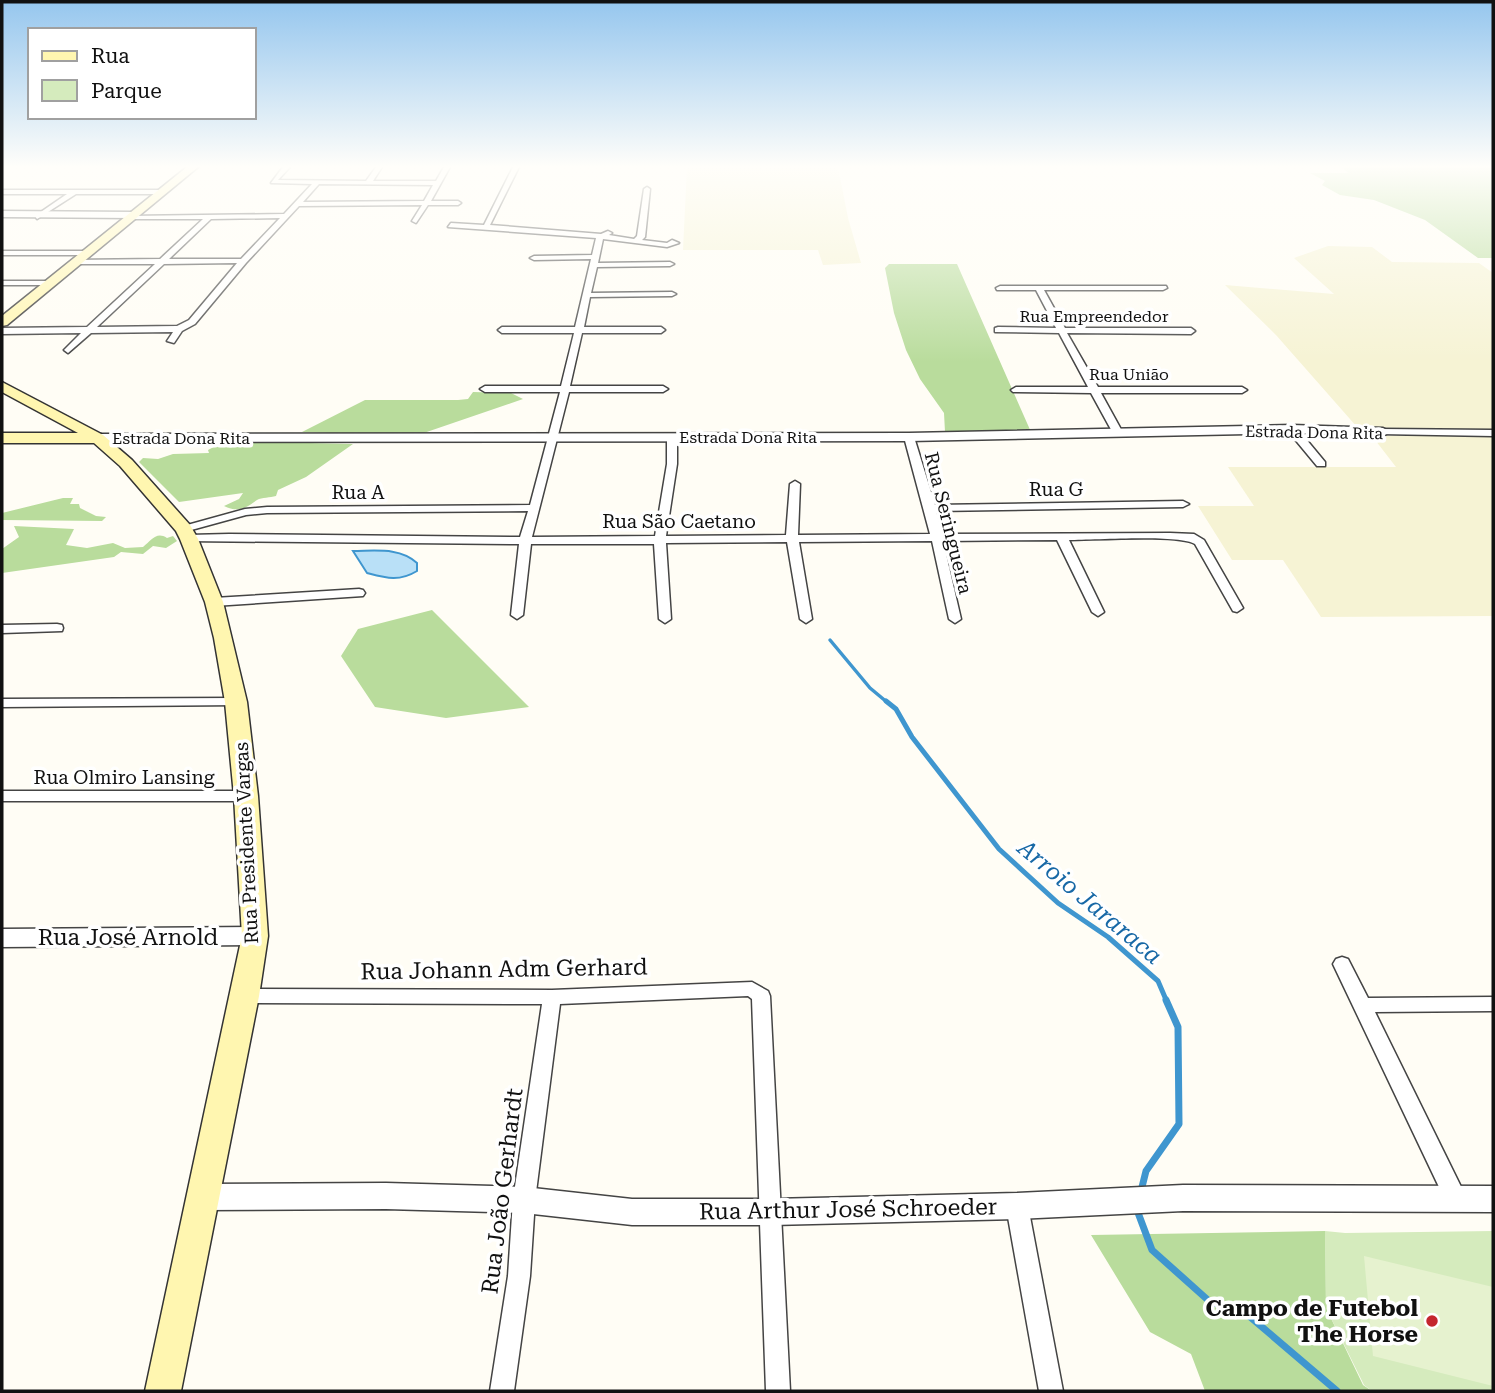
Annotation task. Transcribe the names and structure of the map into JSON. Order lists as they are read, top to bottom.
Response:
{
  "streets": {
    "main road": ["Estrada Dona Rita", "Rua Presidente Vargas"],
    "street": [
      "Rua Empreendedor",
      "Rua União",
      "Rua G",
      "Rua A",
      "Rua São Caetano",
      "Rua Seringueira",
      "Rua Olmiro Lansing",
      "Rua José Arnold",
      "Rua Johann Adm Gerhard",
      "Rua João Gerhardt",
      "Rua Arthur José Schroeder"
    ]
  },
  "crossings": [
    ["Estrada Dona Rita", "Rua Seringueira"],
    ["Estrada Dona Rita", "Rua Presidente Vargas"],
    ["Rua G", "Rua Seringueira"],
    ["Rua A", "Rua São Caetano"],
    ["Rua A", "Rua Presidente Vargas"],
    ["Rua São Caetano", "Rua Seringueira"],
    ["Rua São Caetano", "Rua Presidente Vargas"],
    ["Rua Olmiro Lansing", "Rua Presidente Vargas"],
    ["Rua Presidente Vargas", "Rua José Arnold"],
    ["Rua Presidente Vargas", "Rua Johann Adm Gerhard"],
    ["Rua Presidente Vargas", "Rua Arthur José Schroeder"],
    ["Rua Johann Adm Gerhard", "Rua João Gerhardt"],
    ["Rua Johann Adm Gerhard", "Rua Arthur José Schroeder"],
    ["Rua João Gerhardt", "Rua Arthur José Schroeder"]
  ],
  "water": ["Arroio Jararaca"],
  "places": ["Campo de Futebol The Horse"],
  "legend": ["Rua", "Parque"]
}
